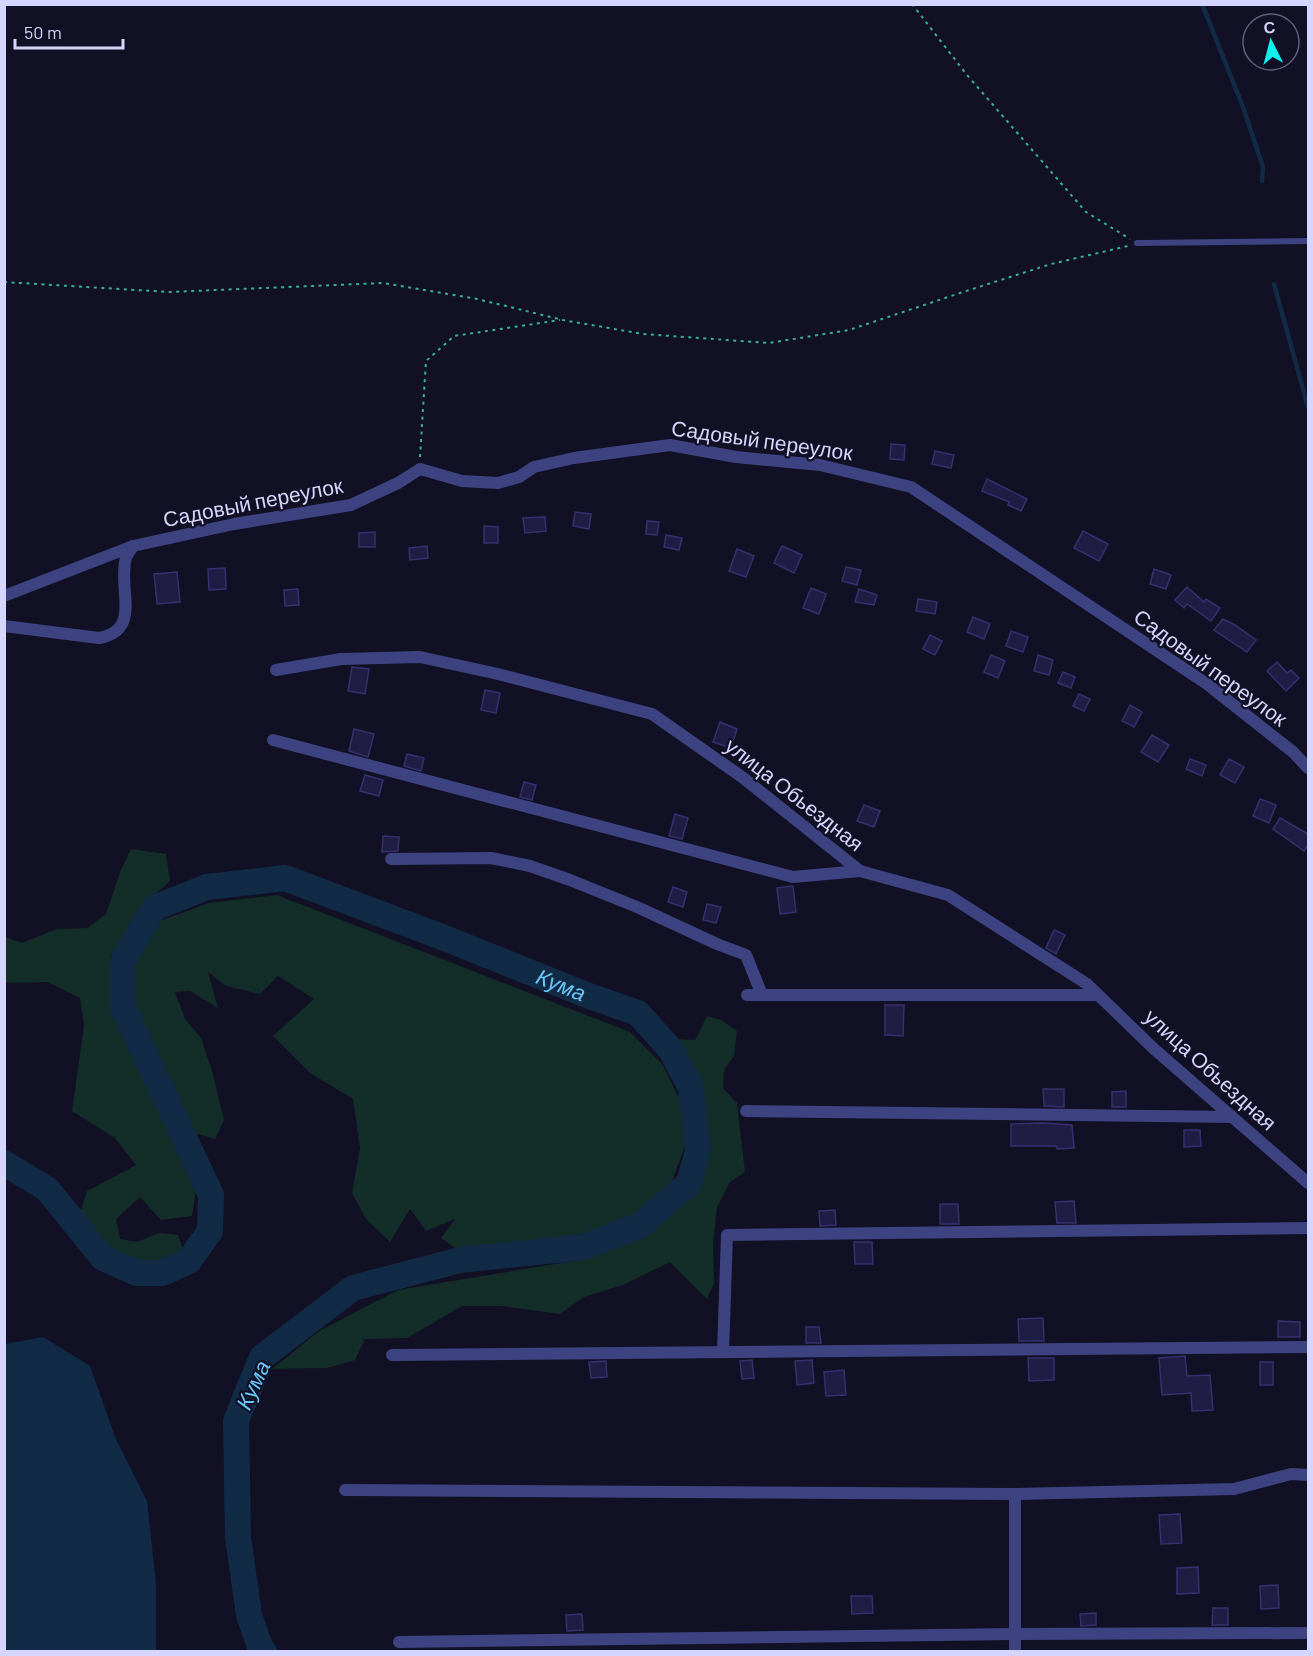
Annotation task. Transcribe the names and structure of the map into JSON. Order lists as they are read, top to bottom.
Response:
{
  "streets": {
    "street": ["Садовый переулок", "улица Обьездная"]
  },
  "water": ["Кума"],
  "scale_bar": "50 m",
  "north": "top"
}
